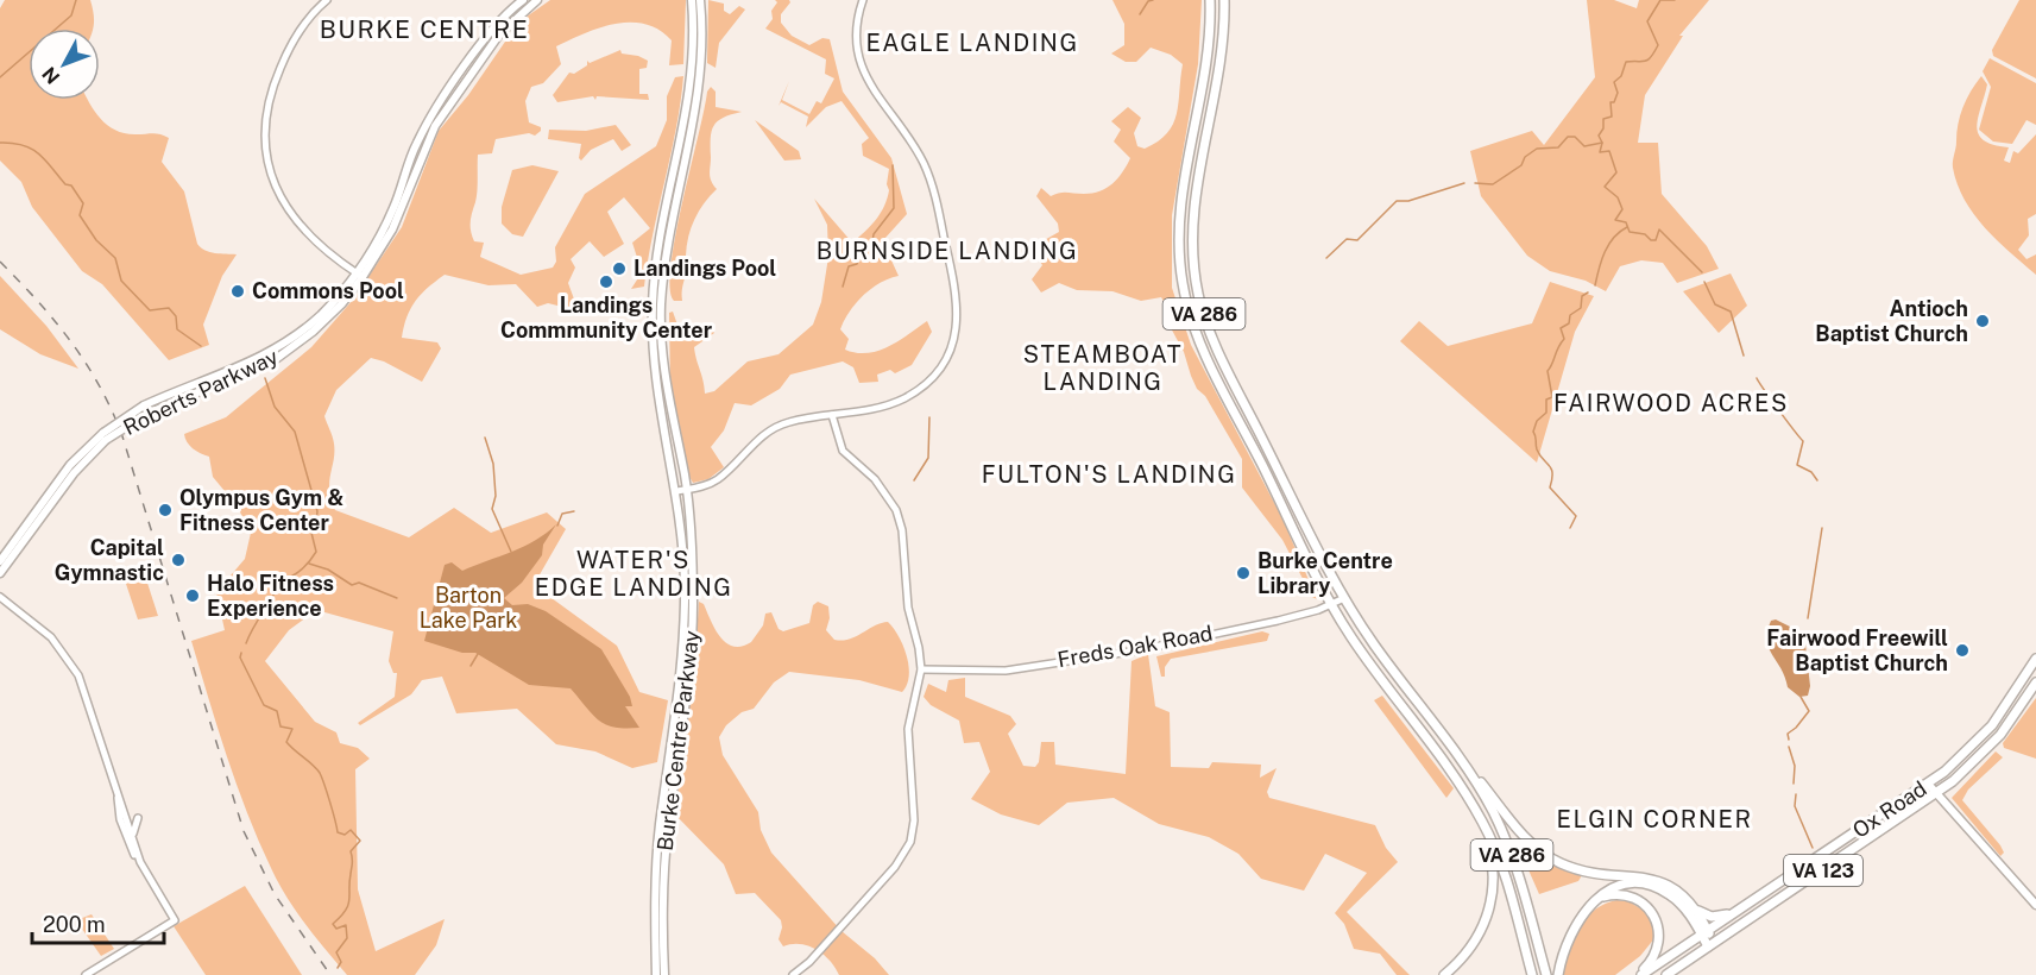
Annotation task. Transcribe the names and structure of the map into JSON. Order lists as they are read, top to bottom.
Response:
{
  "streets": {
    "highway": ["VA 286", "Ox Road", "VA 123"],
    "main road": ["Roberts Parkway", "Burke Centre Parkway"],
    "street": ["Freds Oak Road"]
  },
  "crossings": [
    ["VA 286", "Freds Oak Road"]
  ],
  "districts": [
    "BURKE CENTRE",
    "EAGLE LANDING",
    "BURNSIDE LANDING",
    "STEAMBOAT LANDING",
    "FAIRWOOD ACRES",
    "FULTON'S LANDING",
    "WATER'S EDGE LANDING",
    "ELGIN CORNER"
  ],
  "parks": ["Barton Lake Park"],
  "places": [
    "Landings Pool",
    "Landings Commmunity Center",
    "Commons Pool",
    "Antioch Baptist Church",
    "Olympus Gym & Fitness Center",
    "Capital Gymnastic",
    "Burke Centre Library",
    "Halo Fitness Experience",
    "Fairwood Freewill Baptist Church"
  ],
  "scale_bar": "200 m",
  "north": "bottom left"
}
